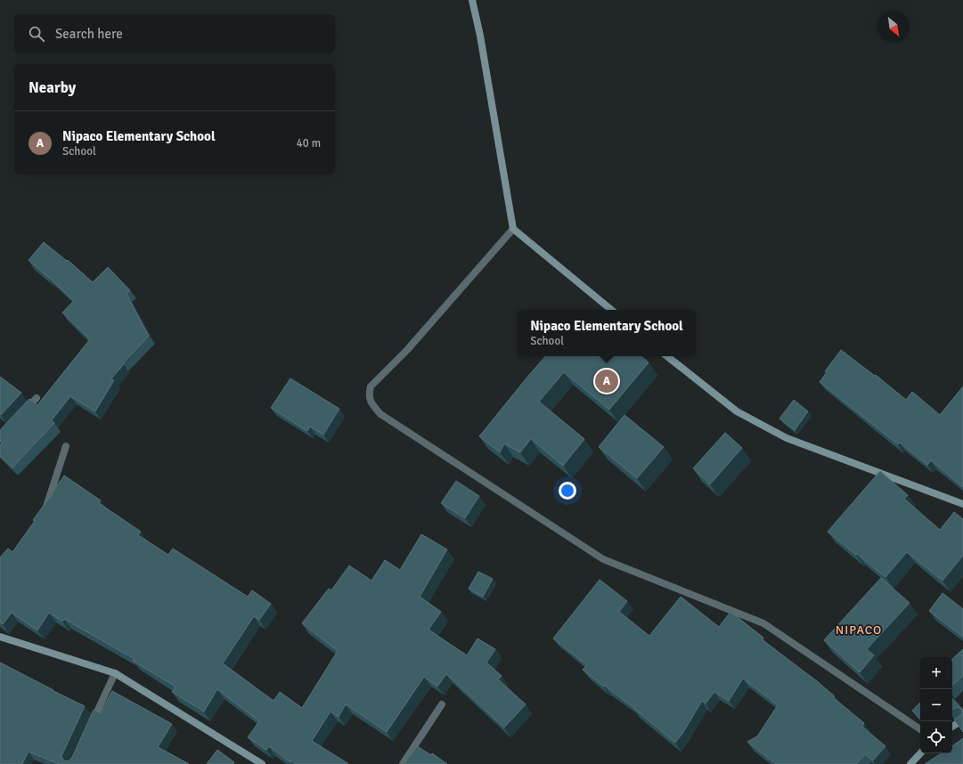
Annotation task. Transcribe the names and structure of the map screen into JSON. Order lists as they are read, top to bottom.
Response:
{
  "districts": ["NIPACO"],
  "north": "bottom right",
  "page": {
    "search": "Search here",
    "heading": "Nearby",
    "list": [
      {
        "mark": "A",
        "name": "Nipaco Elementary School",
        "note": "School",
        "value": "40 m"
      }
    ],
    "popup": ["Nipaco Elementary School", "School"],
    "pins": "A",
    "map_buttons": ["+", "−"]
  }
}
